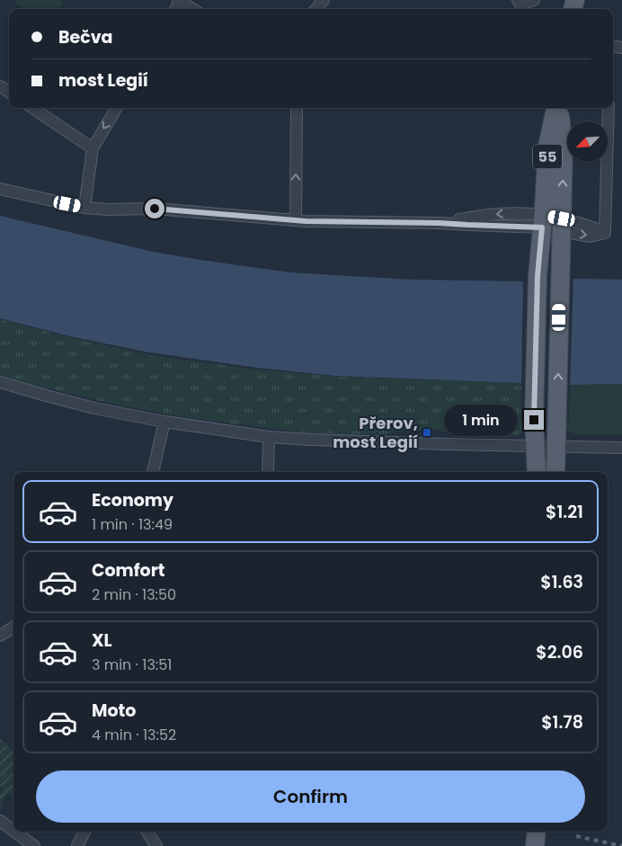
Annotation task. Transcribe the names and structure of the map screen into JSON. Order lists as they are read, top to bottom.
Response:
{
  "streets": {
    "main road": ["55"]
  },
  "places": {
    "transit": ["Přerov, most Legií"]
  },
  "north": "bottom left",
  "page": {
    "banner": ["Bečva", "most Legií"],
    "bubble": "1 min",
    "list": [
      {
        "name": "Economy",
        "note": "1 min · 13:49",
        "value": "$1.21"
      },
      {
        "name": "Comfort",
        "note": "2 min · 13:50",
        "value": "$1.63"
      },
      {
        "name": "XL",
        "note": "3 min · 13:51",
        "value": "$2.06"
      },
      {
        "name": "Moto",
        "note": "4 min · 13:52",
        "value": "$1.78"
      }
    ],
    "buttons": "Confirm"
  }
}
